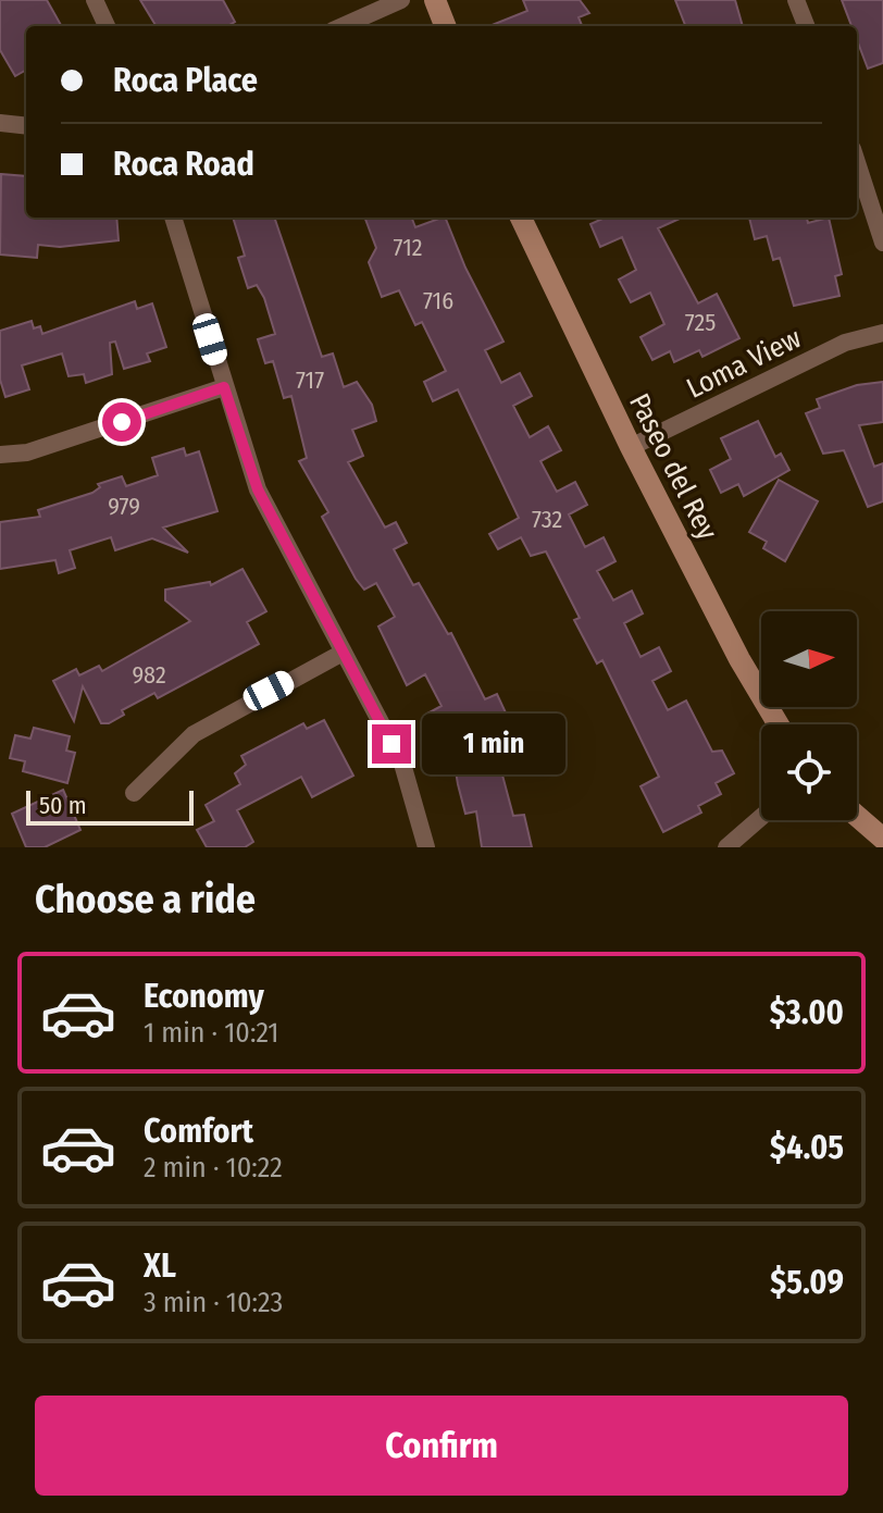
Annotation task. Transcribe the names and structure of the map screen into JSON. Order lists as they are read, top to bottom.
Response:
{
  "streets": {
    "main road": ["Paseo del Rey"],
    "street": ["Loma View"]
  },
  "crossings": [
    ["Loma View", "Paseo del Rey"]
  ],
  "house_numbers": [
    "712",
    "716",
    "725",
    "717",
    "979",
    "732",
    "982"
  ],
  "scale_bar": "50 m",
  "north": "right",
  "page": {
    "banner": ["Roca Place", "Roca Road"],
    "bubble": "1 min",
    "scale": "50 m",
    "heading": "Choose a ride",
    "list": [
      {
        "name": "Economy",
        "note": "1 min · 10:21",
        "value": "$3.00"
      },
      {
        "name": "Comfort",
        "note": "2 min · 10:22",
        "value": "$4.05"
      },
      {
        "name": "XL",
        "note": "3 min · 10:23",
        "value": "$5.09"
      }
    ],
    "buttons": "Confirm"
  }
}
